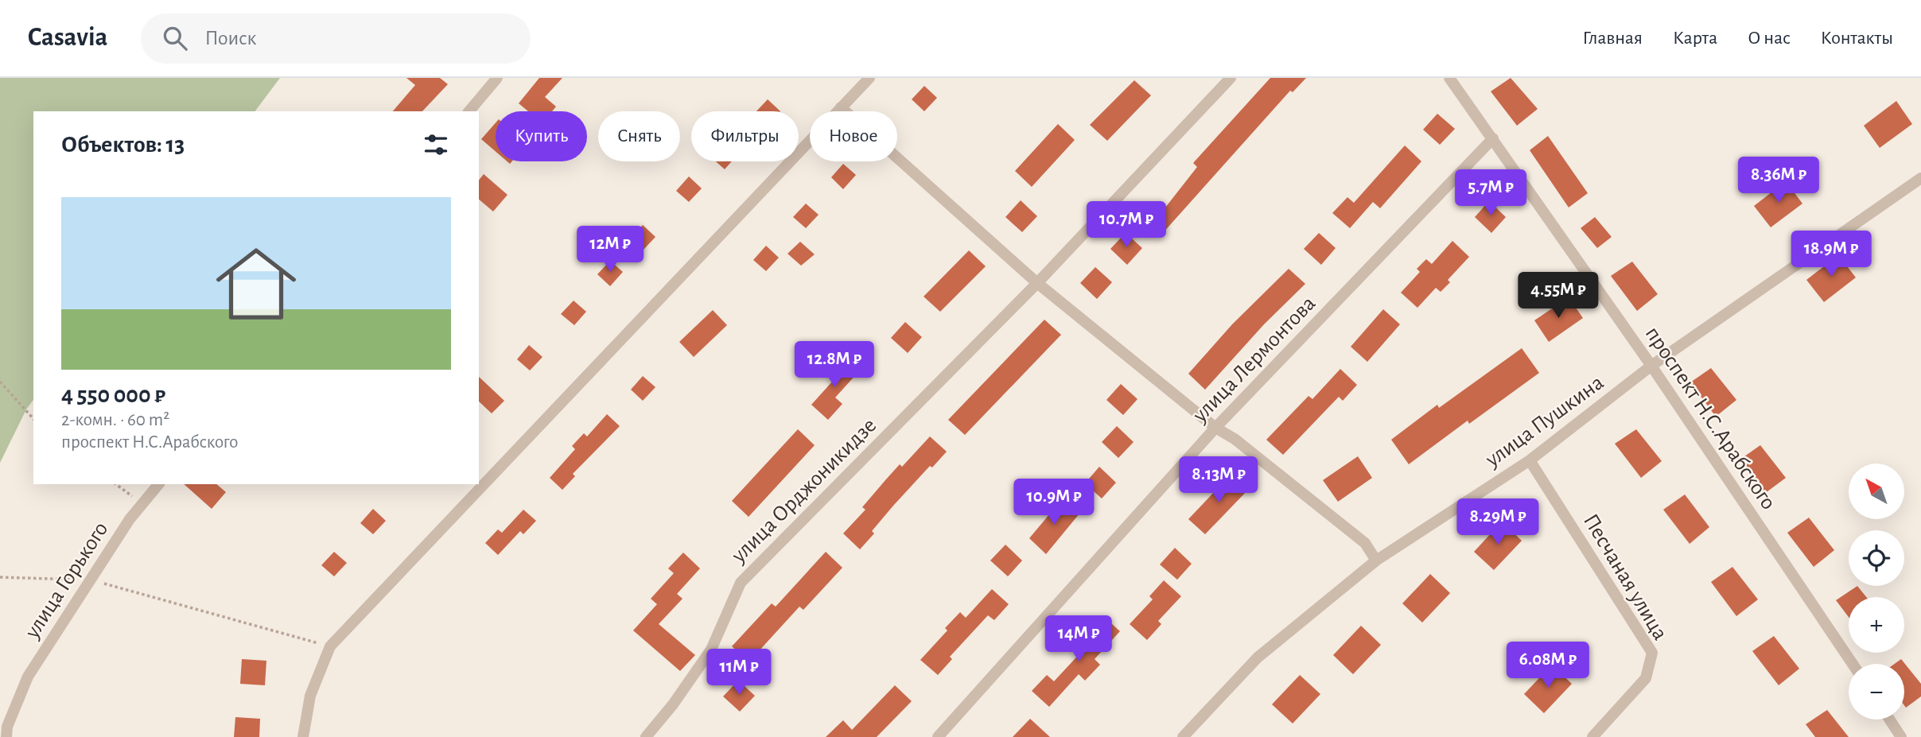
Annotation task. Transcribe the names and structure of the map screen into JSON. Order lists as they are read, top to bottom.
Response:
{
  "streets": {
    "street": [
      "улица Лермонтова",
      "проспект Н.С.Арабского",
      "улица Пушкина",
      "улица Орджоникидзе",
      "Песчаная улица",
      "улица Горького"
    ]
  },
  "crossings": [
    ["улица Лермонтова", "проспект Н.С.Арабского"],
    ["проспект Н.С.Арабского", "улица Пушкина"],
    ["улица Пушкина", "Песчаная улица"]
  ],
  "north": "top left",
  "page": {
    "header": "Casavia",
    "search": "Поиск",
    "nav": [
      "Главная",
      "Карта",
      "О нас",
      "Контакты"
    ],
    "chip": [
      "Купить",
      "Снять",
      "Фильтры",
      "Новое"
    ],
    "heading": "Объектов: 13",
    "price": [
      "8.36M ₽",
      "5.7M ₽",
      "10.7M ₽",
      "12M ₽",
      "18.9M ₽",
      "4.55M ₽",
      "12.8M ₽",
      "8.13M ₽",
      "10.9M ₽",
      "8.29M ₽",
      "14M ₽",
      "6.08M ₽",
      "11M ₽"
    ],
    "list": [
      {
        "name": "4 550 000 ₽",
        "note": "2-комн. · 60 m² · проспект Н.С.Арабского"
      }
    ],
    "map_buttons": ["+", "−"]
  }
}
